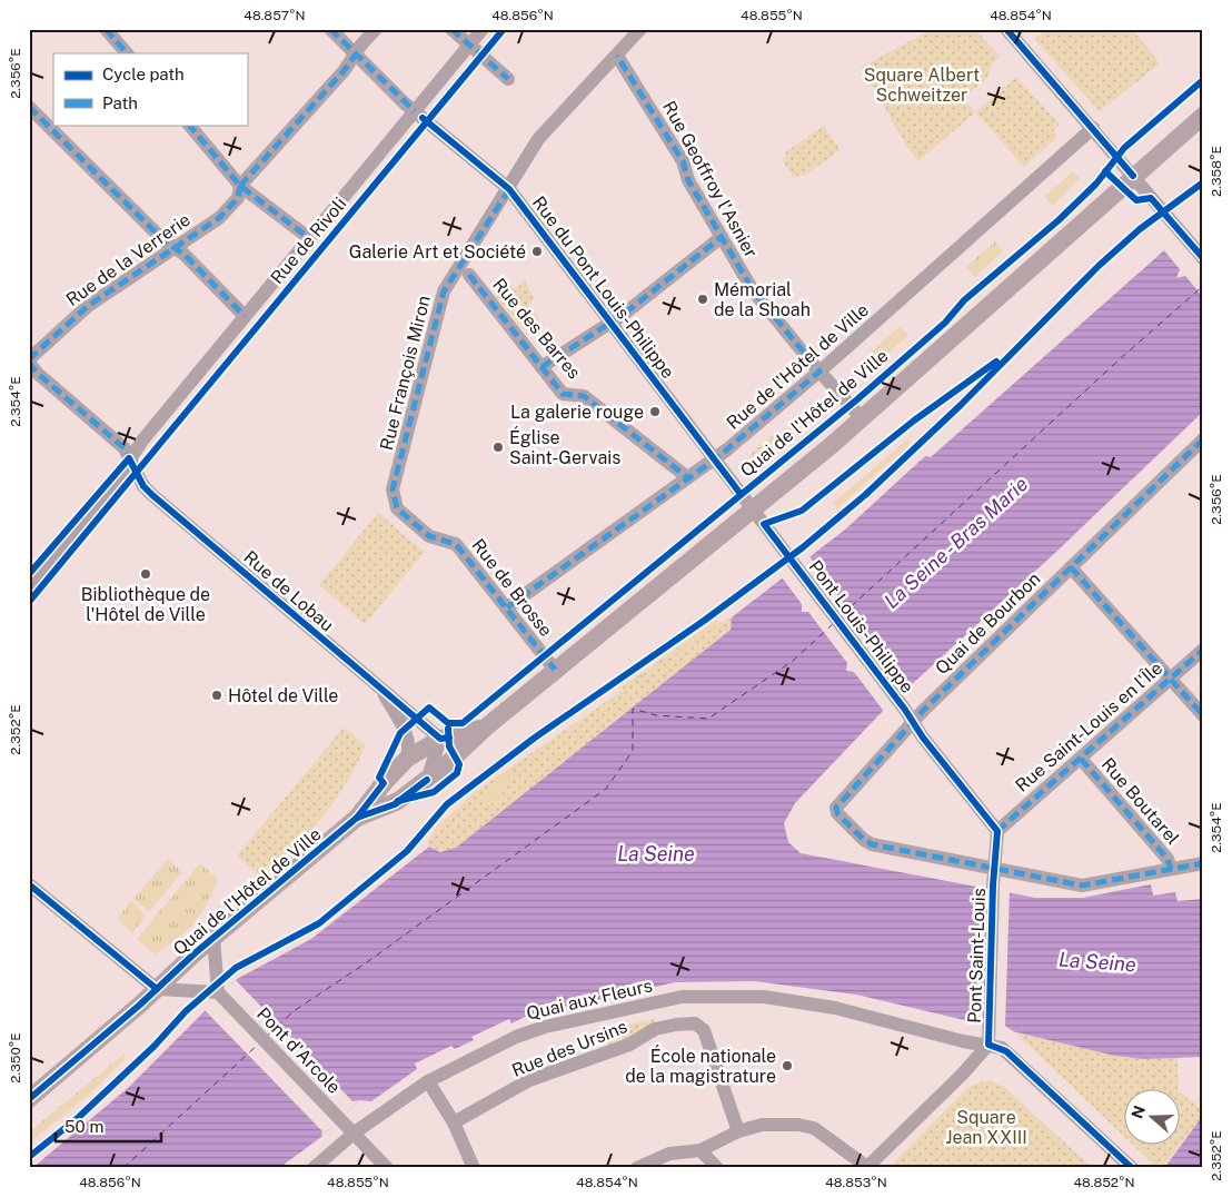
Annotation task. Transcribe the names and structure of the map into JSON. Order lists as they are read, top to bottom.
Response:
{
  "streets": {
    "main road": ["Quai de l'Hôtel de Ville"],
    "street": [
      "Rue Geoffroy l'Asnier",
      "Rue de Rivoli",
      "Rue de la Verrerie",
      "Rue du Pont Louis-Philippe",
      "Rue des Barres",
      "Rue de l'Hôtel de Ville",
      "Rue François Miron",
      "Rue de Brosse",
      "Rue de Lobau",
      "Quai de Bourbon",
      "Pont Louis-Philippe",
      "Rue Saint-Louis en l'Île",
      "Rue Boutarel",
      "Pont Saint-Louis",
      "Quai aux Fleurs",
      "Rue des Ursins",
      "Pont d'Arcole"
    ]
  },
  "crossings": [
    ["Rue Geoffroy l'Asnier", "Rue de l'Hôtel de Ville"],
    ["Rue Geoffroy l'Asnier", "Rue François Miron"],
    ["Rue Geoffroy l'Asnier", "Quai de l'Hôtel de Ville"],
    ["Rue de Rivoli", "Rue du Pont Louis-Philippe"],
    ["Rue de Rivoli", "Rue de Lobau"],
    ["Rue de la Verrerie", "Rue du Pont Louis-Philippe"],
    ["Rue du Pont Louis-Philippe", "Rue de l'Hôtel de Ville"],
    ["Rue du Pont Louis-Philippe", "Rue François Miron"],
    ["Rue du Pont Louis-Philippe", "Quai de l'Hôtel de Ville"],
    ["Rue du Pont Louis-Philippe", "Pont Louis-Philippe"],
    ["Rue des Barres", "Rue de l'Hôtel de Ville"],
    ["Rue des Barres", "Rue François Miron"],
    ["Rue de l'Hôtel de Ville", "Rue de Brosse"],
    ["Rue François Miron", "Rue de Brosse"],
    ["Quai de l'Hôtel de Ville", "Rue de Brosse"],
    ["Quai de l'Hôtel de Ville", "Rue de Lobau"],
    ["Quai de l'Hôtel de Ville", "Pont Louis-Philippe"],
    ["Quai de Bourbon", "Pont Louis-Philippe"],
    ["Quai de Bourbon", "Rue Boutarel"],
    ["Quai de Bourbon", "Pont Saint-Louis"],
    ["Pont Louis-Philippe", "Rue Saint-Louis en l'Île"],
    ["Pont Louis-Philippe", "Pont Saint-Louis"],
    ["Rue Saint-Louis en l'Île", "Rue Boutarel"],
    ["Rue Saint-Louis en l'Île", "Pont Saint-Louis"],
    ["Pont Saint-Louis", "Quai aux Fleurs"],
    ["Quai aux Fleurs", "Pont d'Arcole"]
  ],
  "water": ["La Seine - Bras Marie", "La Seine"],
  "parks": ["Square Albert Schweitzer", "Square Jean XXIII"],
  "places": [
    "Galerie Art et Société",
    "Mémorial de la Shoah",
    "La galerie rouge",
    "Église Saint-Gervais",
    "Bibliothèque de l'Hôtel de Ville",
    "Hôtel de Ville",
    "École nationale de la magistrature"
  ],
  "legend": ["Cycle path", "Path"],
  "scale_bar": "50 m",
  "north": "left",
  "coordinates": [
    "48.857°N",
    "48.856°N",
    "48.855°N",
    "48.854°N",
    "2.356°E",
    "2.358°E",
    "2.354°E",
    "2.352°E",
    "2.350°E",
    "48.853°N",
    "48.852°N"
  ]
}
